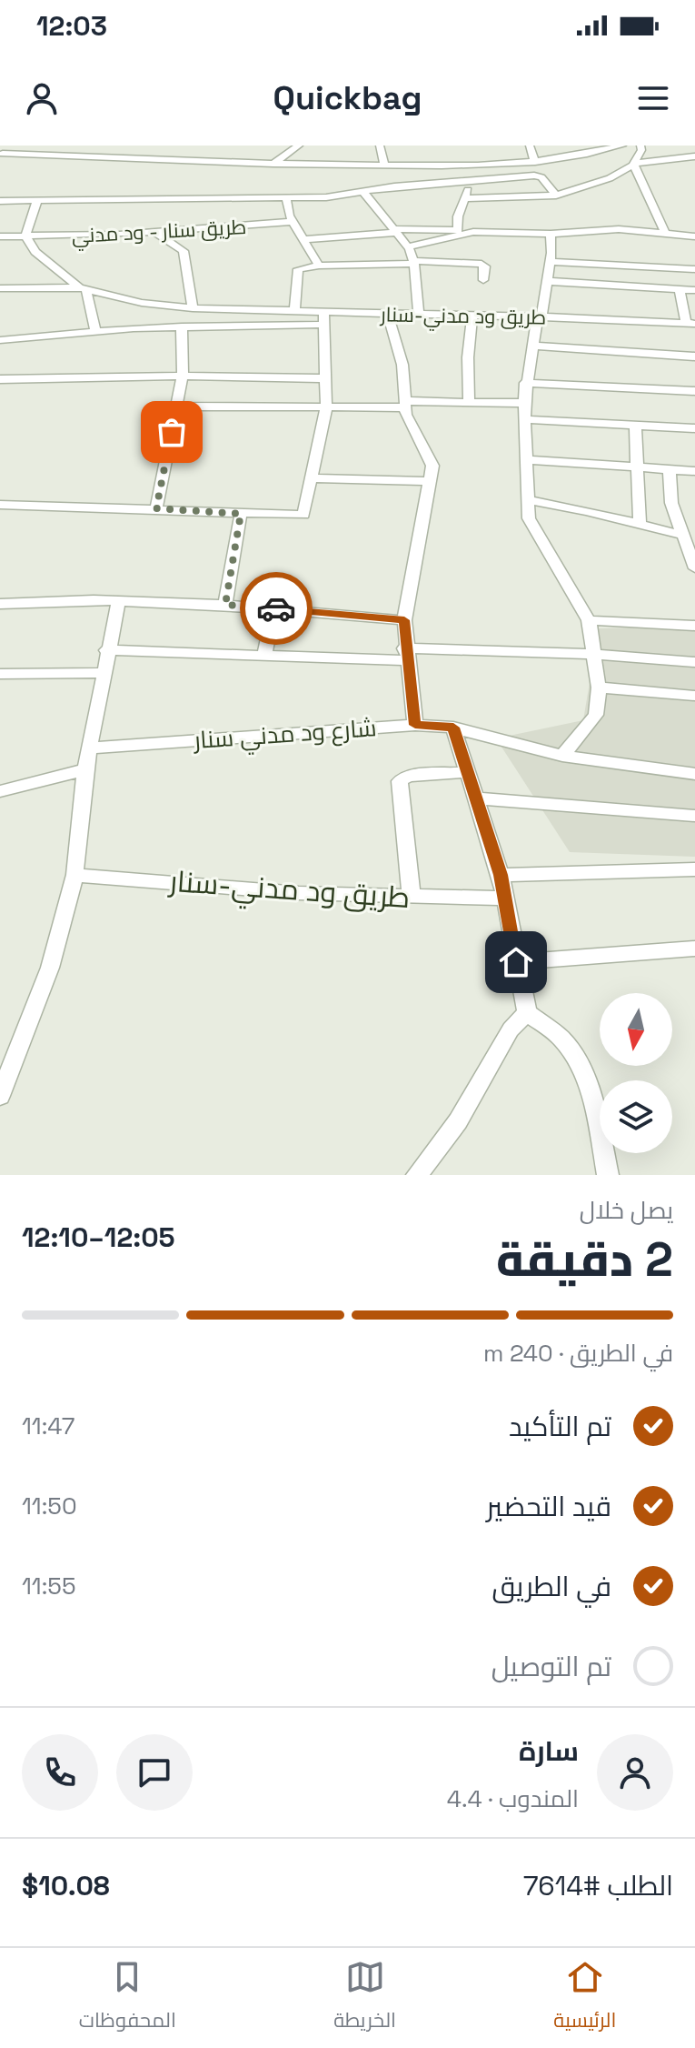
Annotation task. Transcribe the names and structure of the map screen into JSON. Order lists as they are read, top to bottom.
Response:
{
  "streets": {
    "street": ["طريق سنار - ود مدني", "طريق ود مدني-سنار", "شارع ود مدني سنار"]
  },
  "crossings": [
    ["طريق سنار - ود مدني", "طريق ود مدني-سنار"]
  ],
  "north": "bottom",
  "page": {
    "status": "12:03",
    "header": "Quickbag",
    "heading": ["2 دقيقة", "يصل خلال", "12:05–12:10"],
    "panel": [
      "سارة",
      "المندوب · 4.4",
      "الطلب #7614",
      "$10.08"
    ],
    "bar": "في الطريق · 240 m",
    "list": [
      ["تم التأكيد", "11:47"],
      ["قيد التحضير", "11:50"],
      ["في الطريق", "11:55"],
      "تم التوصيل"
    ],
    "tabs": ["الرئيسية", "الخريطة", "المحفوظات"]
  }
}
